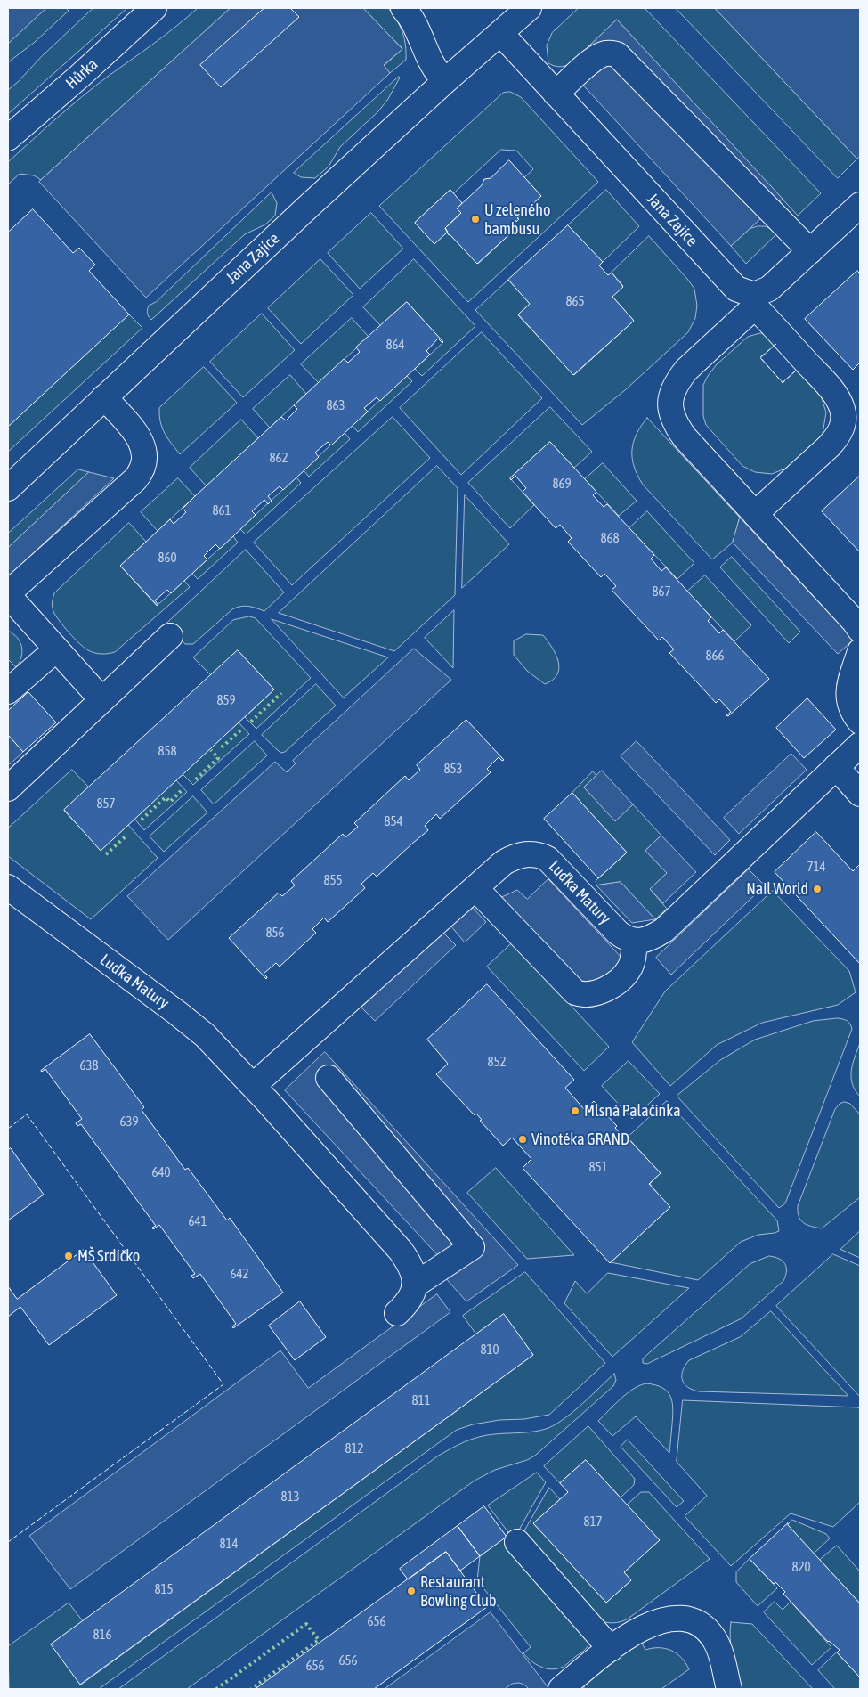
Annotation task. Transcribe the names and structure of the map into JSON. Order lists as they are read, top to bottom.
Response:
{
  "streets": {
    "street": ["Hůrka", "Jana Zajíce", "Luďka Matury"]
  },
  "places": [
    "U zeleného bambusu",
    "Nail World",
    "Mlsná Palačinka",
    "Vinotéka GRAND",
    "MŠ Srdíčko",
    "Restaurant Bowling Club"
  ],
  "house_numbers": [
    "865",
    "864",
    "863",
    "862",
    "869",
    "861",
    "868",
    "860",
    "867",
    "866",
    "859",
    "858",
    "853",
    "857",
    "854",
    "714",
    "855",
    "856",
    "852",
    "638",
    "639",
    "851",
    "640",
    "641",
    "642",
    "810",
    "811",
    "812",
    "813",
    "817",
    "814",
    "820",
    "815",
    "656",
    "816",
    "656",
    "656"
  ]
}
